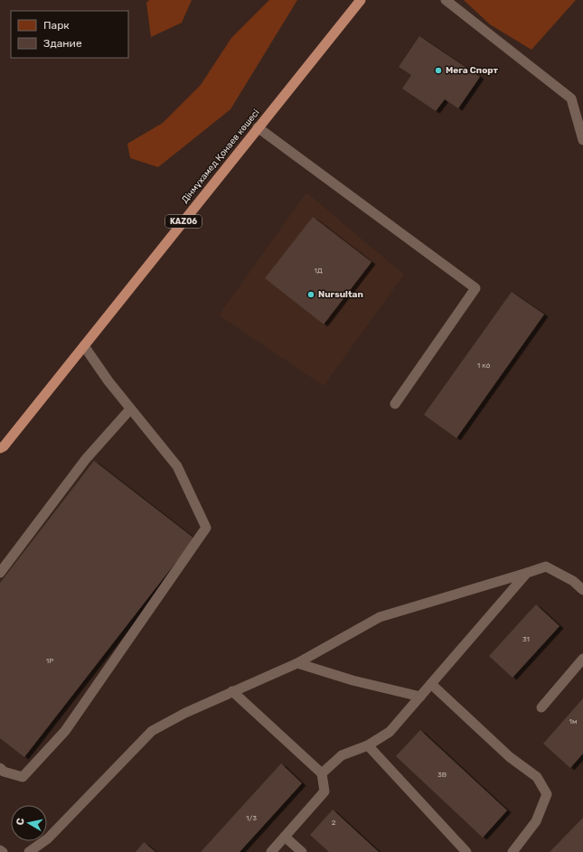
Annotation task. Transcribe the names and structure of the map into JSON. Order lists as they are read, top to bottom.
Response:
{
  "streets": {
    "highway": ["Дінмұхамед Қонаев көшесі", "KАZ06"]
  },
  "places": ["Мега Спорт", "Nursultan"],
  "house_numbers": [
    "1Д",
    "1 к6",
    "31",
    "1Р",
    "1м",
    "3В",
    "1/3",
    "2"
  ],
  "legend": ["Парк", "Здание"],
  "north": "left"
}
